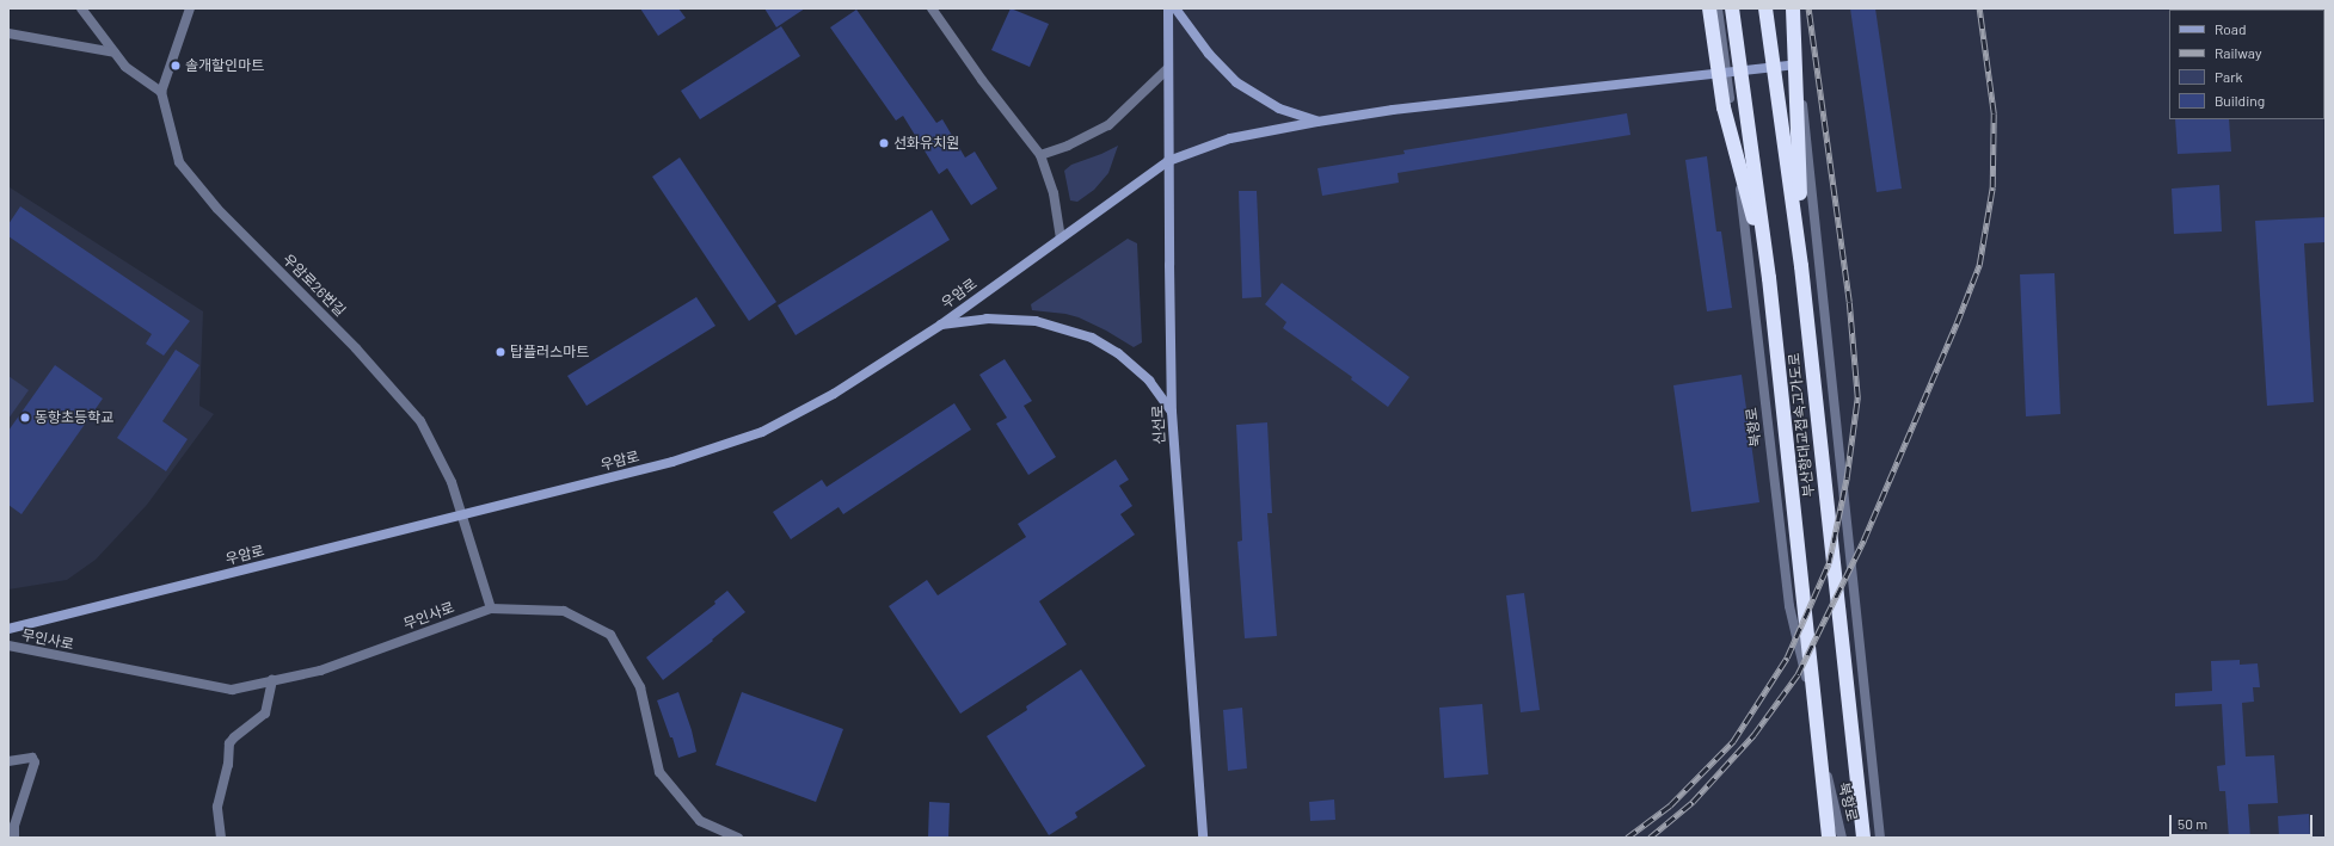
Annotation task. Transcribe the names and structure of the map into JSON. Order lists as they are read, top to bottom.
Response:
{
  "streets": {
    "highway": ["부산항대교접속고가도로"],
    "main road": ["우암로", "신선로"],
    "street": ["우암로26번길", "북항로", "무인사로"]
  },
  "crossings": [
    ["우암로26번길", "무인사로"],
    ["우암로", "신선로"],
    ["우암로", "북항로"]
  ],
  "places": [
    "솔개할인마트",
    "선화유치원",
    "탑플러스마트",
    "동항초등학교"
  ],
  "legend": [
    "Road",
    "Railway",
    "Park",
    "Building"
  ],
  "scale_bar": "50 m"
}
